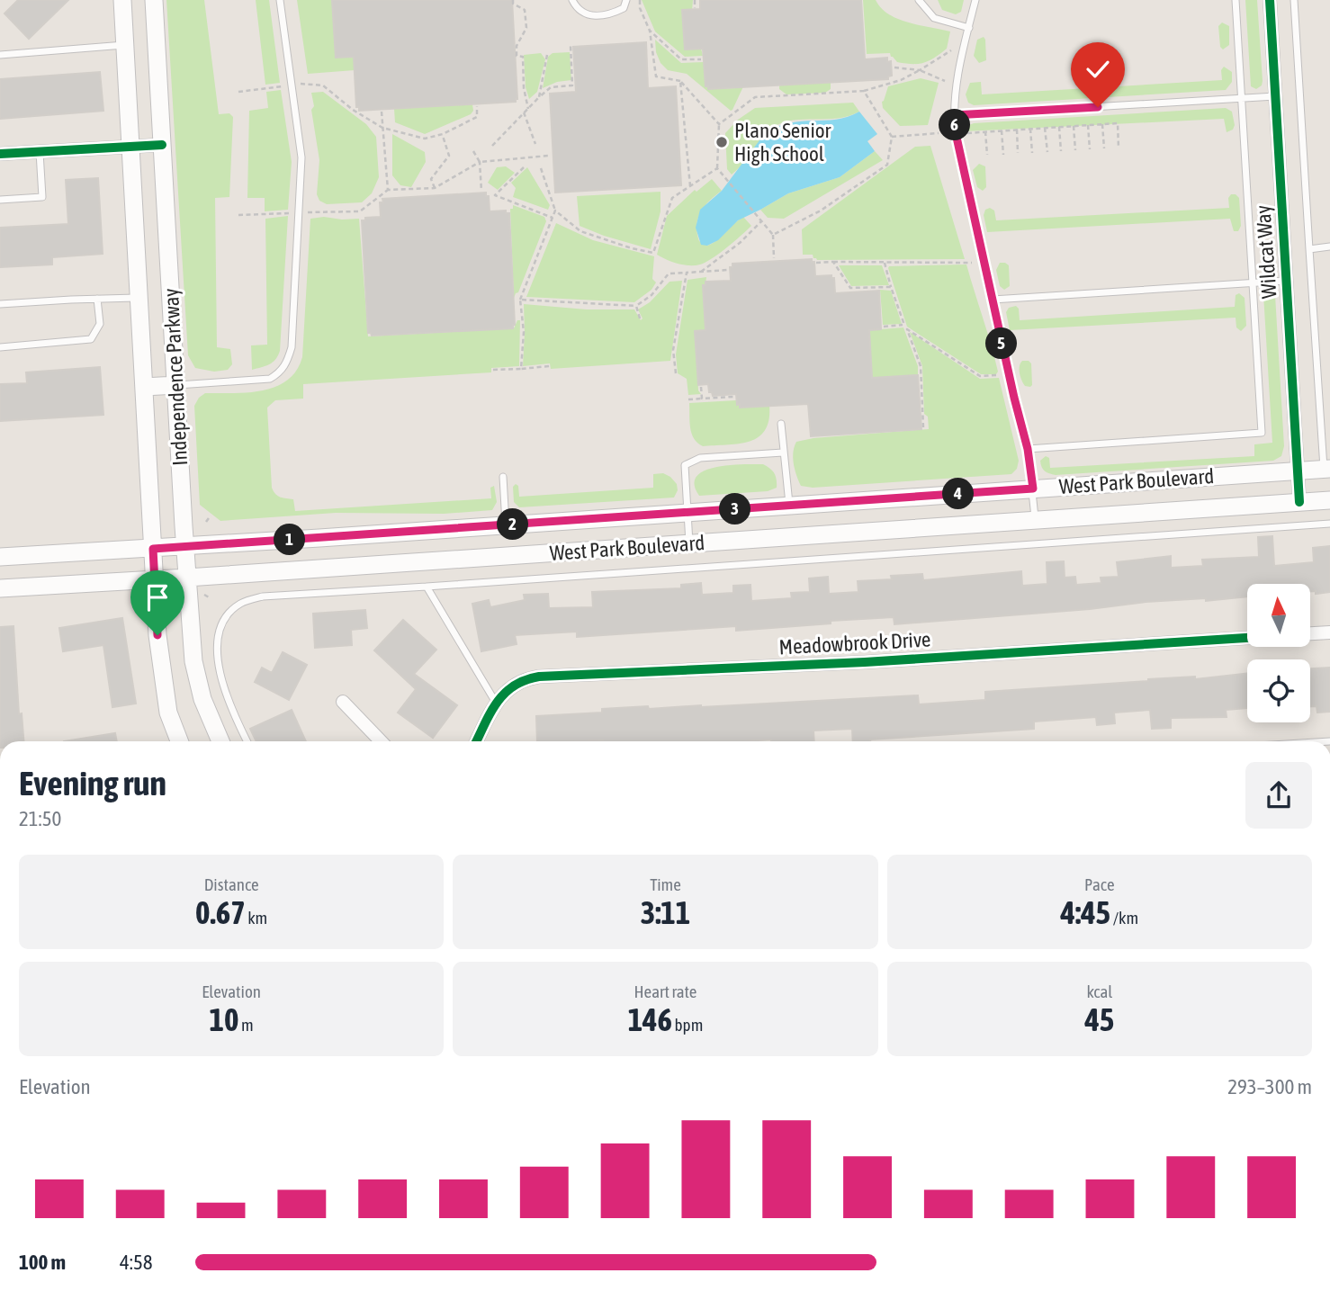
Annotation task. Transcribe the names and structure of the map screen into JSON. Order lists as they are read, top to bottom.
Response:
{
  "streets": {
    "main road": ["Independence Parkway", "West Park Boulevard"],
    "street": ["Wildcat Way", "Meadowbrook Drive"]
  },
  "crossings": [
    ["Wildcat Way", "West Park Boulevard"],
    ["Independence Parkway", "West Park Boulevard"]
  ],
  "places": ["Plano Senior High School"],
  "north": "top",
  "page": {
    "pins": [
      "6",
      "5",
      "4",
      "3",
      "2",
      "1"
    ],
    "heading": ["Evening run", "21:50"],
    "stats": [
      ["Distance", "0.67 km"],
      ["Time", "3:11"],
      ["Pace", "4:45 /km"],
      ["Elevation", "10 m"],
      ["Heart rate", "146 bpm"],
      ["kcal", "45"]
    ],
    "chart": ["Elevation", "293–300 m"],
    "list": [
      {
        "name": "100 m",
        "note": "4:58"
      }
    ]
  }
}
